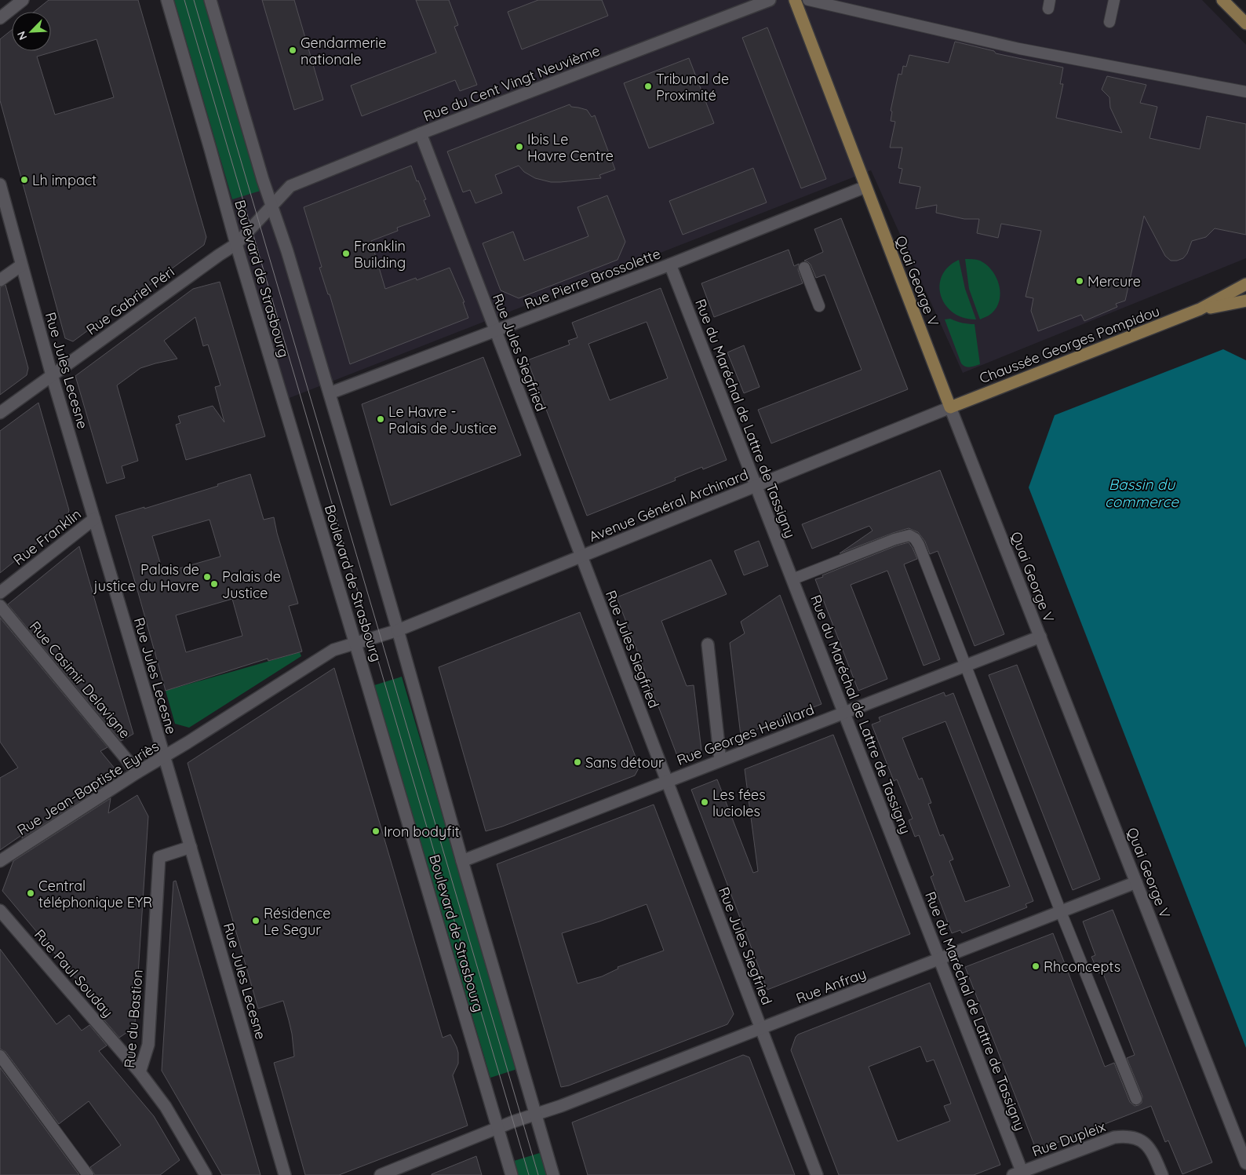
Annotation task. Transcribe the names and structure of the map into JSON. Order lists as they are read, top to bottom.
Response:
{
  "streets": {
    "main road": ["Quai George V", "Chaussée Georges Pompidou"],
    "street": [
      "Rue du Cent Vingt Neuvième",
      "Boulevard de Strasbourg",
      "Rue Pierre Brossolette",
      "Rue Gabriel Péri",
      "Rue Jules Siegfried",
      "Rue Jules Lecesne",
      "Rue du Maréchal de Lattre de Tassigny",
      "Avenue Général Archinard",
      "Rue Franklin",
      "Rue Casimir Delavigne",
      "Rue Georges Heuillard",
      "Rue Jean-Baptiste Eyriès",
      "Rue Paul Souday",
      "Rue Anfray",
      "Rue du Bastion",
      "Rue Dupleix"
    ]
  },
  "crossings": [
    ["Rue du Cent Vingt Neuvième", "Boulevard de Strasbourg"],
    ["Rue du Cent Vingt Neuvième", "Rue Gabriel Péri"],
    ["Rue du Cent Vingt Neuvième", "Rue Jules Siegfried"],
    ["Boulevard de Strasbourg", "Rue Pierre Brossolette"],
    ["Boulevard de Strasbourg", "Rue Gabriel Péri"],
    ["Boulevard de Strasbourg", "Avenue Général Archinard"],
    ["Boulevard de Strasbourg", "Rue Georges Heuillard"],
    ["Boulevard de Strasbourg", "Rue Jean-Baptiste Eyriès"],
    ["Boulevard de Strasbourg", "Rue Anfray"],
    ["Rue Pierre Brossolette", "Quai George V"],
    ["Rue Pierre Brossolette", "Rue Jules Siegfried"],
    ["Rue Pierre Brossolette", "Rue du Maréchal de Lattre de Tassigny"],
    ["Quai George V", "Chaussée Georges Pompidou"],
    ["Quai George V", "Avenue Général Archinard"],
    ["Quai George V", "Rue Georges Heuillard"],
    ["Quai George V", "Rue Anfray"],
    ["Rue Gabriel Péri", "Rue Jules Lecesne"],
    ["Chaussée Georges Pompidou", "Avenue Général Archinard"],
    ["Rue Jules Siegfried", "Avenue Général Archinard"],
    ["Rue Jules Siegfried", "Rue Georges Heuillard"],
    ["Rue Jules Siegfried", "Rue Anfray"],
    ["Rue Jules Lecesne", "Rue Franklin"],
    ["Rue Jules Lecesne", "Rue Jean-Baptiste Eyriès"],
    ["Rue Jules Lecesne", "Rue du Bastion"],
    ["Rue du Maréchal de Lattre de Tassigny", "Avenue Général Archinard"],
    ["Rue du Maréchal de Lattre de Tassigny", "Rue Georges Heuillard"],
    ["Rue du Maréchal de Lattre de Tassigny", "Rue Anfray"],
    ["Rue du Maréchal de Lattre de Tassigny", "Rue Dupleix"],
    ["Avenue Général Archinard", "Rue Jean-Baptiste Eyriès"],
    ["Rue Casimir Delavigne", "Rue Jean-Baptiste Eyriès"],
    ["Rue Paul Souday", "Rue du Bastion"]
  ],
  "water": ["Bassin du commerce"],
  "places": [
    "Gendarmerie nationale",
    "Tribunal de Proximité",
    "Ibis Le Havre Centre",
    "Lh impact",
    "Franklin Building",
    "Mercure",
    "Le Havre - Palais de Justice",
    "Palais de justice du Havre",
    "Palais de Justice",
    "Sans détour",
    "Les fées lucioles",
    "Iron bodyfit",
    "Central téléphonique EYR",
    "Résidence Le Segur",
    "Rhconcepts"
  ],
  "north": "bottom left"
}
